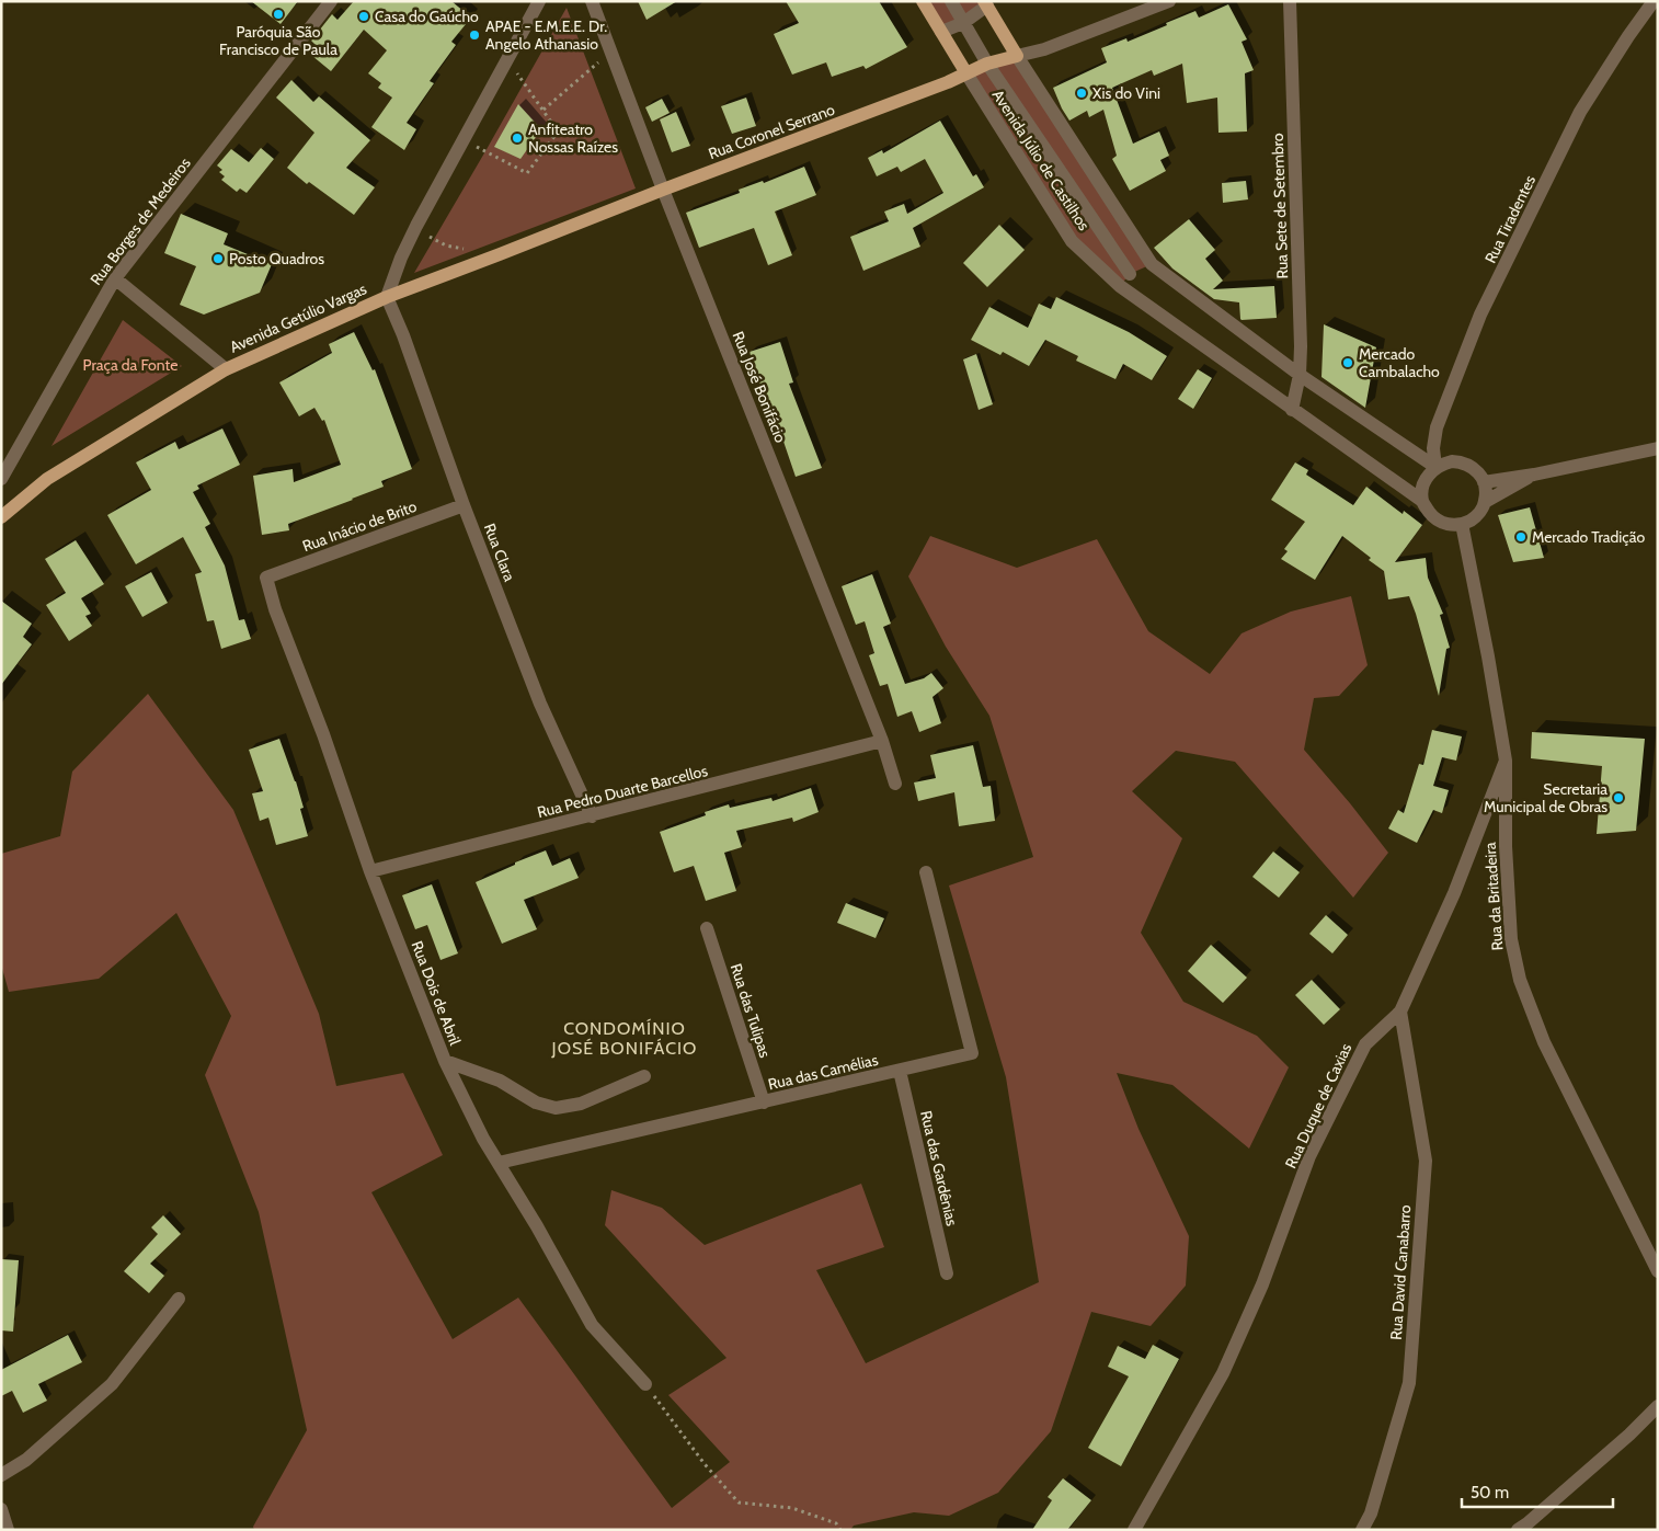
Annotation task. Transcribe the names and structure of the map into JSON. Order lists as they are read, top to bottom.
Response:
{
  "streets": {
    "main road": ["Rua Coronel Serrano", "Avenida Júlio de Castilhos", "Avenida Getúlio Vargas"],
    "street": [
      "Rua Sete de Setembro",
      "Rua Tiradentes",
      "Rua Borges de Medeiros",
      "Rua José Bonifácio",
      "Rua Inácio de Brito",
      "Rua Clara",
      "Rua Pedro Duarte Barcellos",
      "Rua da Britadeira",
      "Rua Dois de Abril",
      "Rua das Tulipas",
      "Rua das Camélias",
      "Rua Duque de Caxias",
      "Rua das Gardênias",
      "Rua David Canabarro"
    ]
  },
  "crossings": [
    ["Rua Coronel Serrano", "Avenida Júlio de Castilhos"],
    ["Rua Coronel Serrano", "Avenida Getúlio Vargas"],
    ["Rua Coronel Serrano", "Rua José Bonifácio"],
    ["Rua Coronel Serrano", "Rua Clara"],
    ["Avenida Júlio de Castilhos", "Rua Sete de Setembro"],
    ["Avenida Júlio de Castilhos", "Rua Tiradentes"],
    ["Avenida Júlio de Castilhos", "Rua da Britadeira"],
    ["Rua Tiradentes", "Rua da Britadeira"],
    ["Avenida Getúlio Vargas", "Rua Clara"],
    ["Rua José Bonifácio", "Rua Pedro Duarte Barcellos"],
    ["Rua Inácio de Brito", "Rua Clara"],
    ["Rua Inácio de Brito", "Rua Dois de Abril"],
    ["Rua Clara", "Rua Pedro Duarte Barcellos"],
    ["Rua Pedro Duarte Barcellos", "Rua Dois de Abril"],
    ["Rua da Britadeira", "Rua Duque de Caxias"],
    ["Rua Dois de Abril", "Rua das Camélias"],
    ["Rua das Tulipas", "Rua das Camélias"],
    ["Rua das Camélias", "Rua das Gardênias"],
    ["Rua Duque de Caxias", "Rua David Canabarro"]
  ],
  "districts": ["CONDOMÍNIO JOSÉ BONIFÁCIO"],
  "parks": ["Praça da Fonte"],
  "places": [
    "Paróquia São Francisco de Paula",
    "Casa do Gaúcho",
    "APAE - E.M.E.E. Dr. Angelo Athanasio",
    "Xis do Vini",
    "Anfiteatro Nossas Raízes",
    "Posto Quadros",
    "Mercado Cambalacho",
    "Mercado Tradição",
    "Secretaria Municipal de Obras"
  ],
  "scale_bar": "50 m"
}
